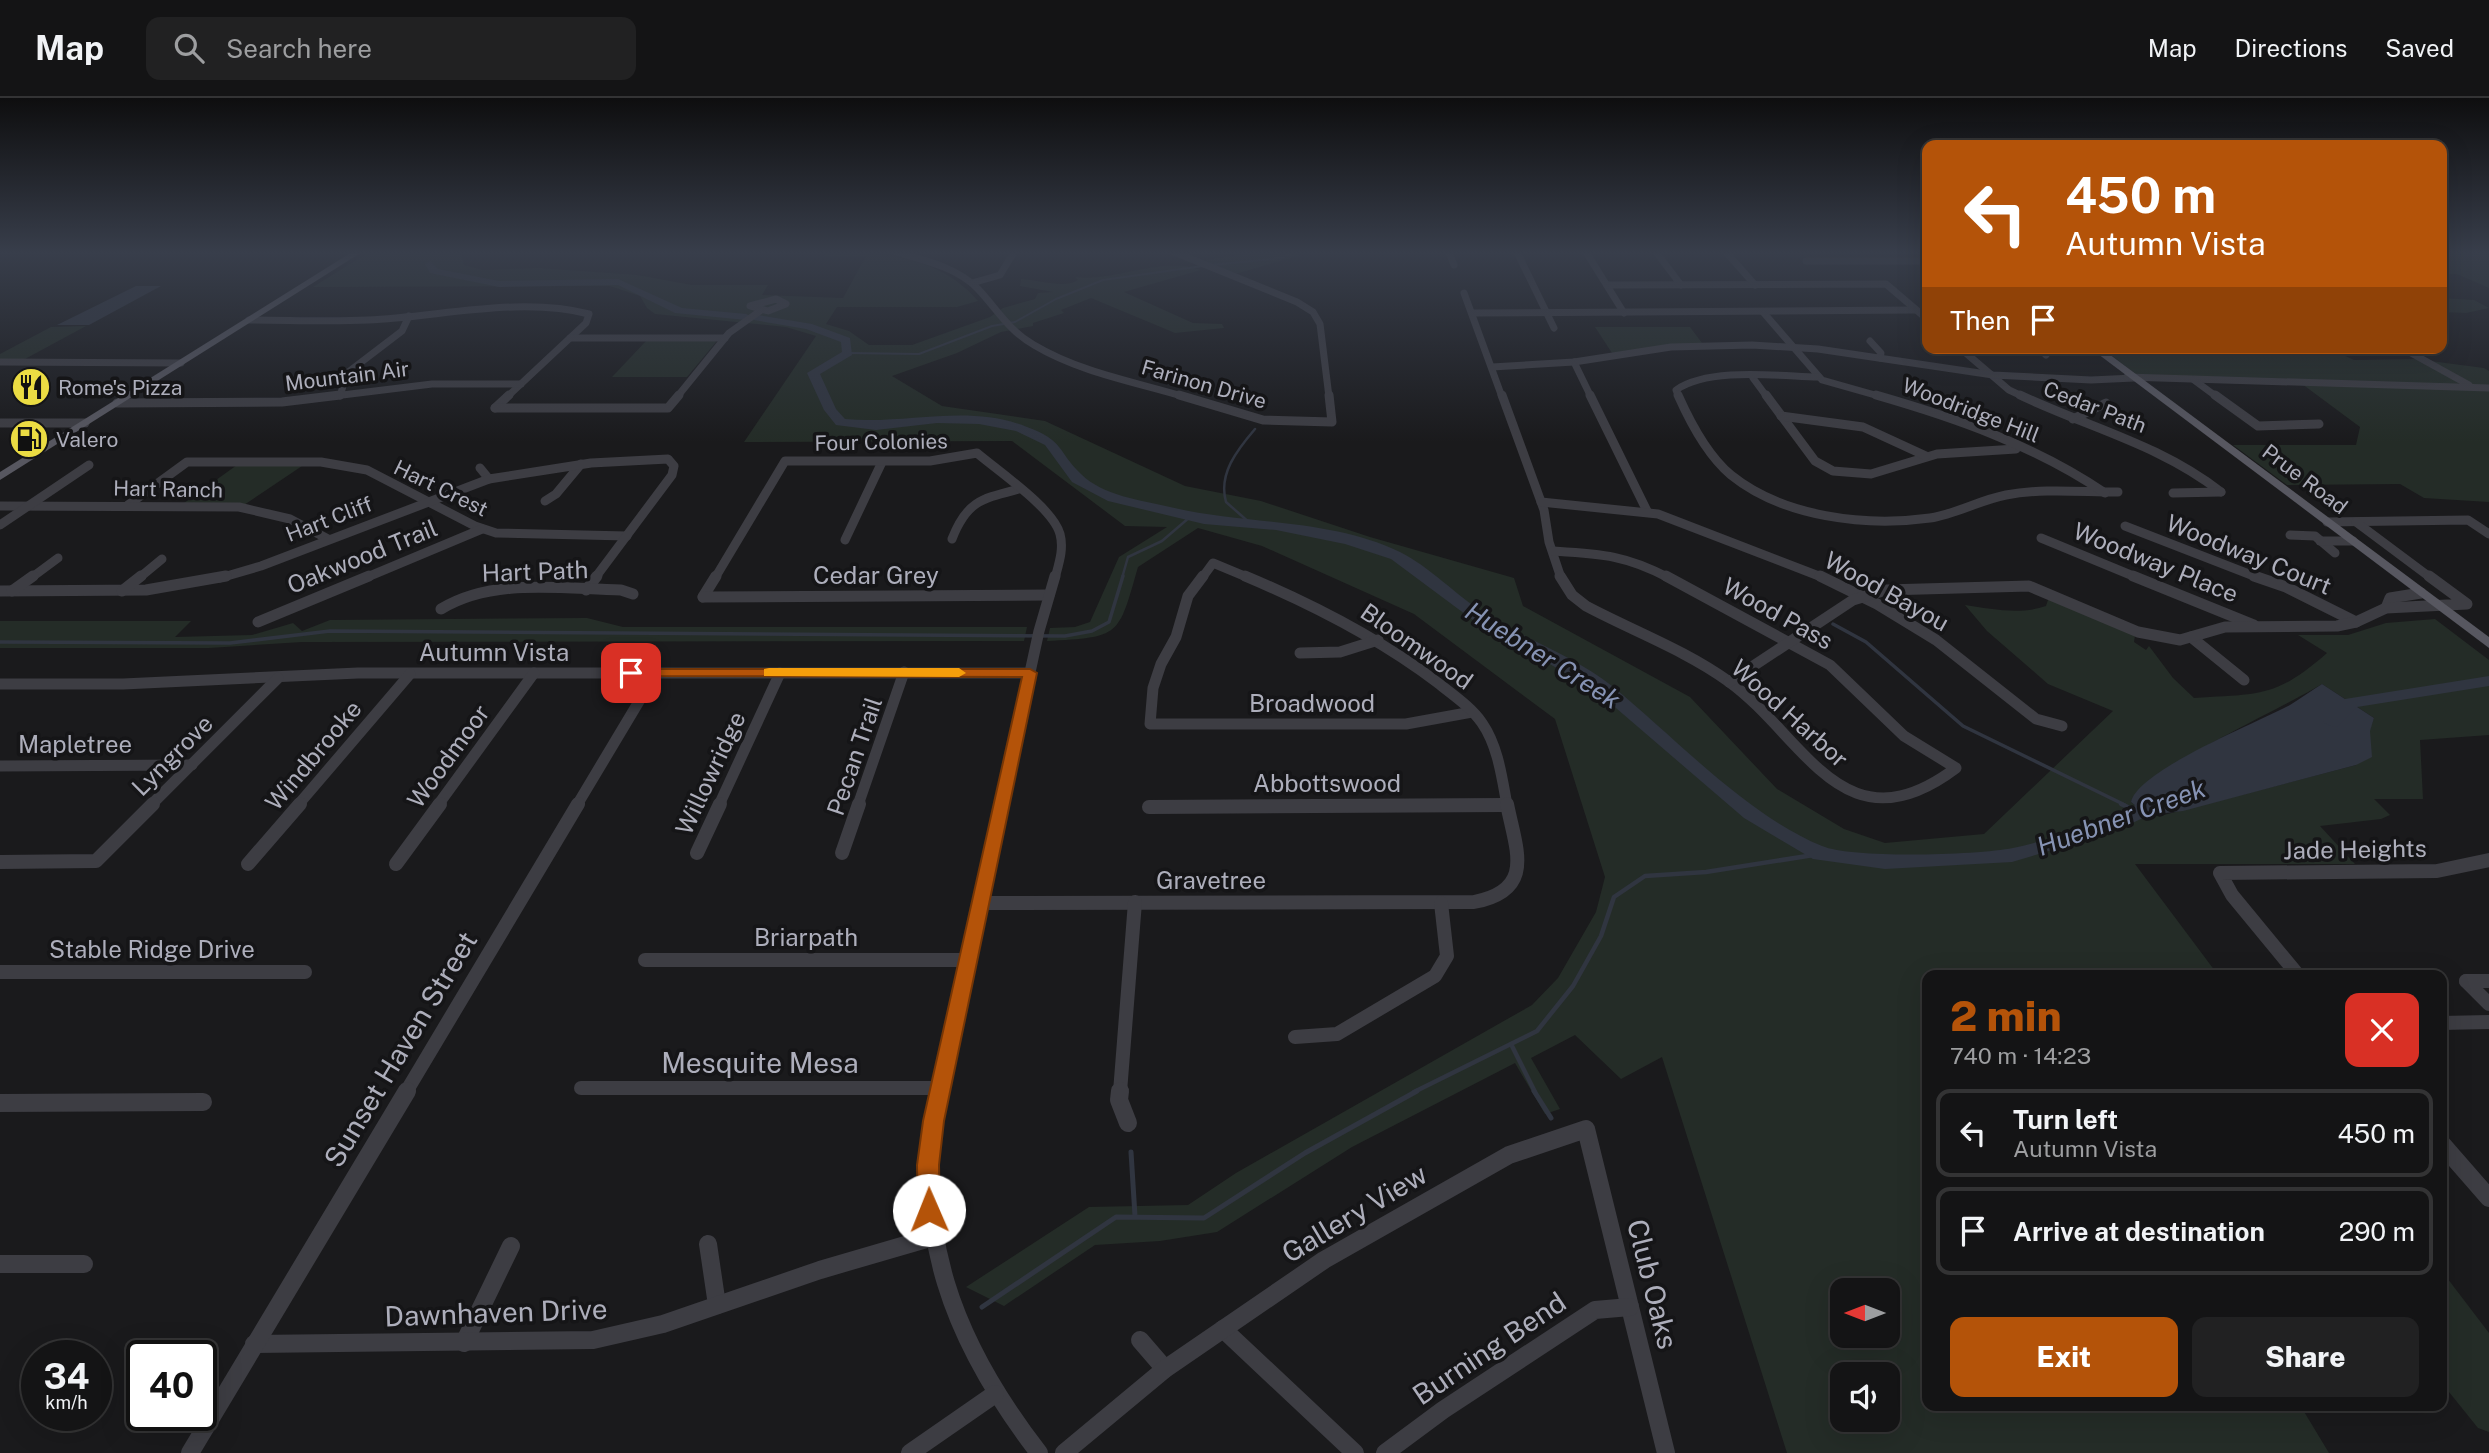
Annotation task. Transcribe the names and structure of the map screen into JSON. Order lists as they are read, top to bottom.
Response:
{
  "streets": {
    "main road": ["Prue Road"],
    "street": [
      "Mountain Air",
      "Farinon Drive",
      "Cedar Path",
      "Woodridge Hill",
      "Four Colonies",
      "Hart Crest",
      "Hart Ranch",
      "Hart Cliff",
      "Woodway Court",
      "Oakwood Trail",
      "Woodway Place",
      "Hart Path",
      "Cedar Grey",
      "Wood Bayou",
      "Wood Pass",
      "Bloomwood",
      "Autumn Vista",
      "Broadwood",
      "Wood Harbor",
      "Mapletree",
      "Lyngrove",
      "Windbrooke",
      "Woodmoor",
      "Pecan Trail",
      "Willowridge",
      "Abbottswood",
      "Jade Heights",
      "Gravetree",
      "Briarpath",
      "Stable Ridge Drive",
      "Sunset Haven Street",
      "Mesquite Mesa",
      "Gallery View",
      "Club Oaks",
      "Dawnhaven Drive",
      "Burning Bend"
    ]
  },
  "crossings": [
    ["Four Colonies", "Cedar Grey"],
    ["Hart Crest", "Hart Ranch"],
    ["Hart Crest", "Hart Cliff"],
    ["Hart Crest", "Oakwood Trail"],
    ["Hart Ranch", "Hart Cliff"],
    ["Wood Bayou", "Wood Harbor"],
    ["Wood Pass", "Wood Harbor"],
    ["Bloomwood", "Broadwood"],
    ["Bloomwood", "Abbottswood"],
    ["Bloomwood", "Gravetree"],
    ["Autumn Vista", "Lyngrove"],
    ["Autumn Vista", "Windbrooke"],
    ["Autumn Vista", "Woodmoor"],
    ["Autumn Vista", "Pecan Trail"],
    ["Autumn Vista", "Willowridge"],
    ["Autumn Vista", "Sunset Haven Street"],
    ["Mapletree", "Lyngrove"],
    ["Sunset Haven Street", "Dawnhaven Drive"],
    ["Gallery View", "Club Oaks"],
    ["Club Oaks", "Burning Bend"]
  ],
  "water": ["Huebner Creek"],
  "places": {
    "restaurant": ["Rome's Pizza"],
    "fuel station": ["Valero"]
  },
  "north": "left",
  "page": {
    "header": "Map",
    "search": "Search here",
    "nav": ["Map", "Directions", "Saved"],
    "turn": ["450 m", "Autumn Vista"],
    "then": "Then",
    "heading": ["2 min", "740 m · 14:23"],
    "list": [
      {
        "name": "Turn left",
        "note": "Autumn Vista",
        "value": "450 m"
      },
      {
        "name": "Arrive at destination",
        "value": "290 m"
      }
    ],
    "buttons": ["Exit", "Share"],
    "speed": "34 km/h",
    "limit": "40"
  }
}
